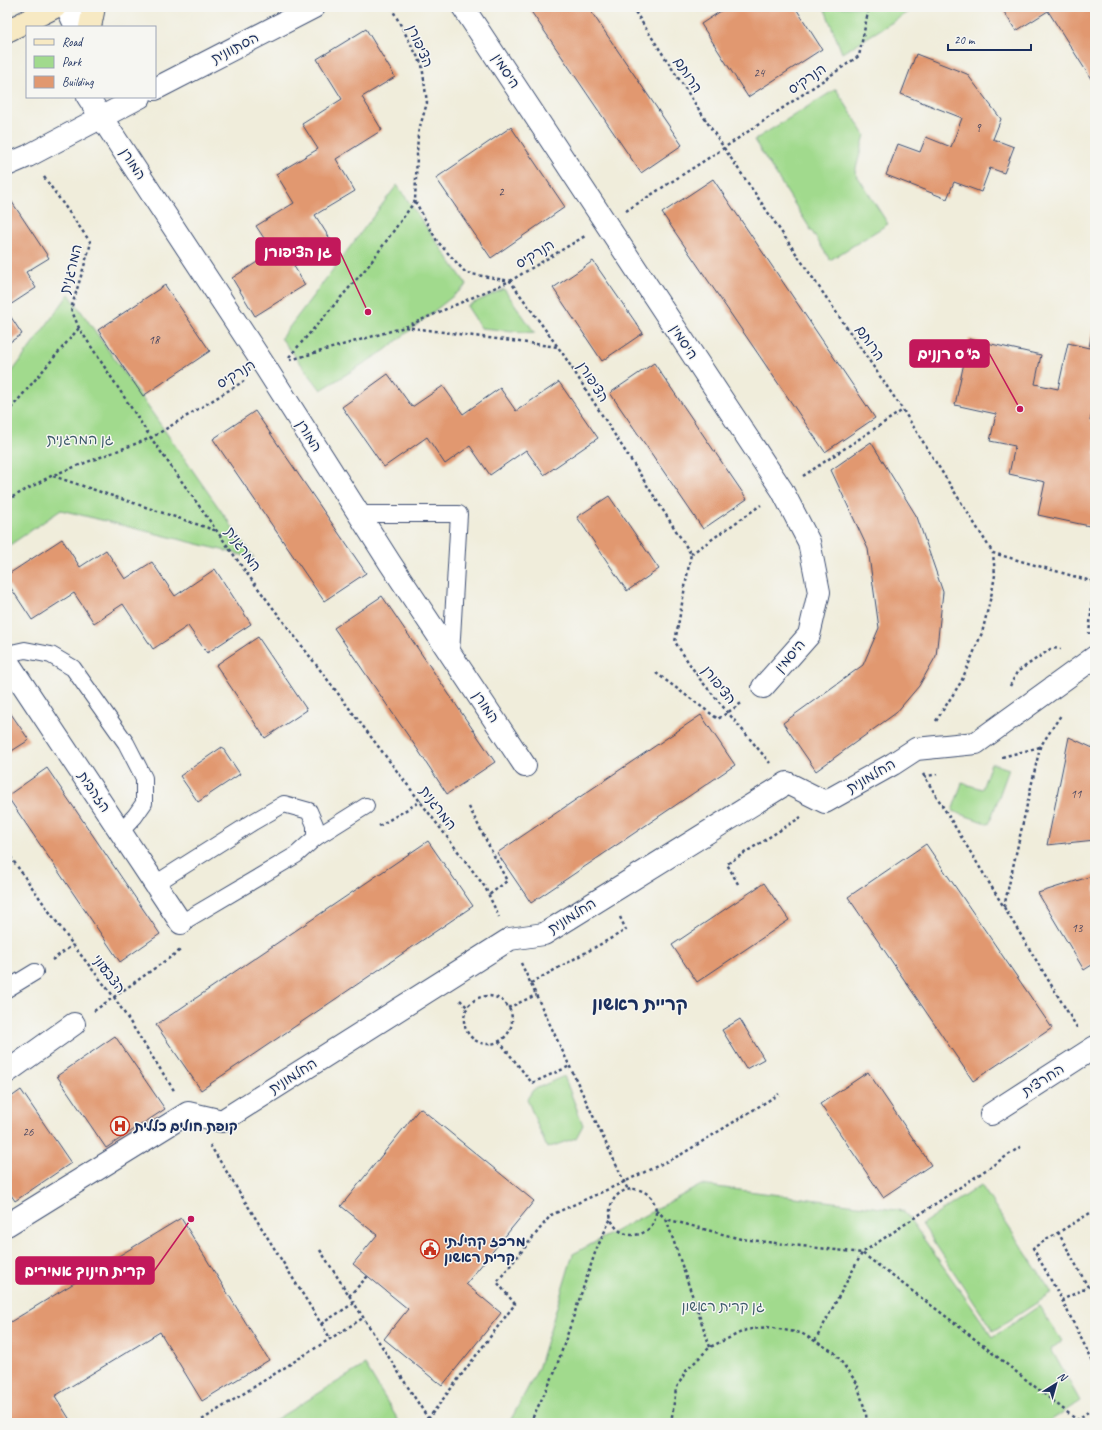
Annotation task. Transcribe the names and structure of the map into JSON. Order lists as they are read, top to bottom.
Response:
{
  "streets": {
    "street": [
      "הסתוונית",
      "היסמין",
      "המורן",
      "החלמונית",
      "הזהבית",
      "החרצית"
    ],
    "path": [
      "הציפורן",
      "הרותם",
      "הנרקיס",
      "המרגנית",
      "הצבעוני"
    ]
  },
  "crossings": [
    ["הציפורן", "הנרקיס"],
    ["הציפורן", "החלמונית"],
    ["היסמין", "הנרקיס"],
    ["הרותם", "הנרקיס"],
    ["הנרקיס", "המורן"],
    ["הנרקיס", "המרגנית"],
    ["המרגנית", "החלמונית"],
    ["החלמונית", "הצבעוני"]
  ],
  "districts": ["קריית ראשון"],
  "parks": ["גן המרגנית", "גן קרית ראשון"],
  "places": {
    "other": ["גן הציפורן", "בי\"ס רננים", "קרית חינוך אמירים"],
    "hospital": ["קופת חולים כללית"],
    "public building": ["מרכז קהילתי קרית ראשון"]
  },
  "house_numbers": [
    "24",
    "9",
    "2",
    "18",
    "11",
    "13",
    "26"
  ],
  "legend": ["Road", "Park", "Building"],
  "scale_bar": "20 m",
  "north": "top right"
}
